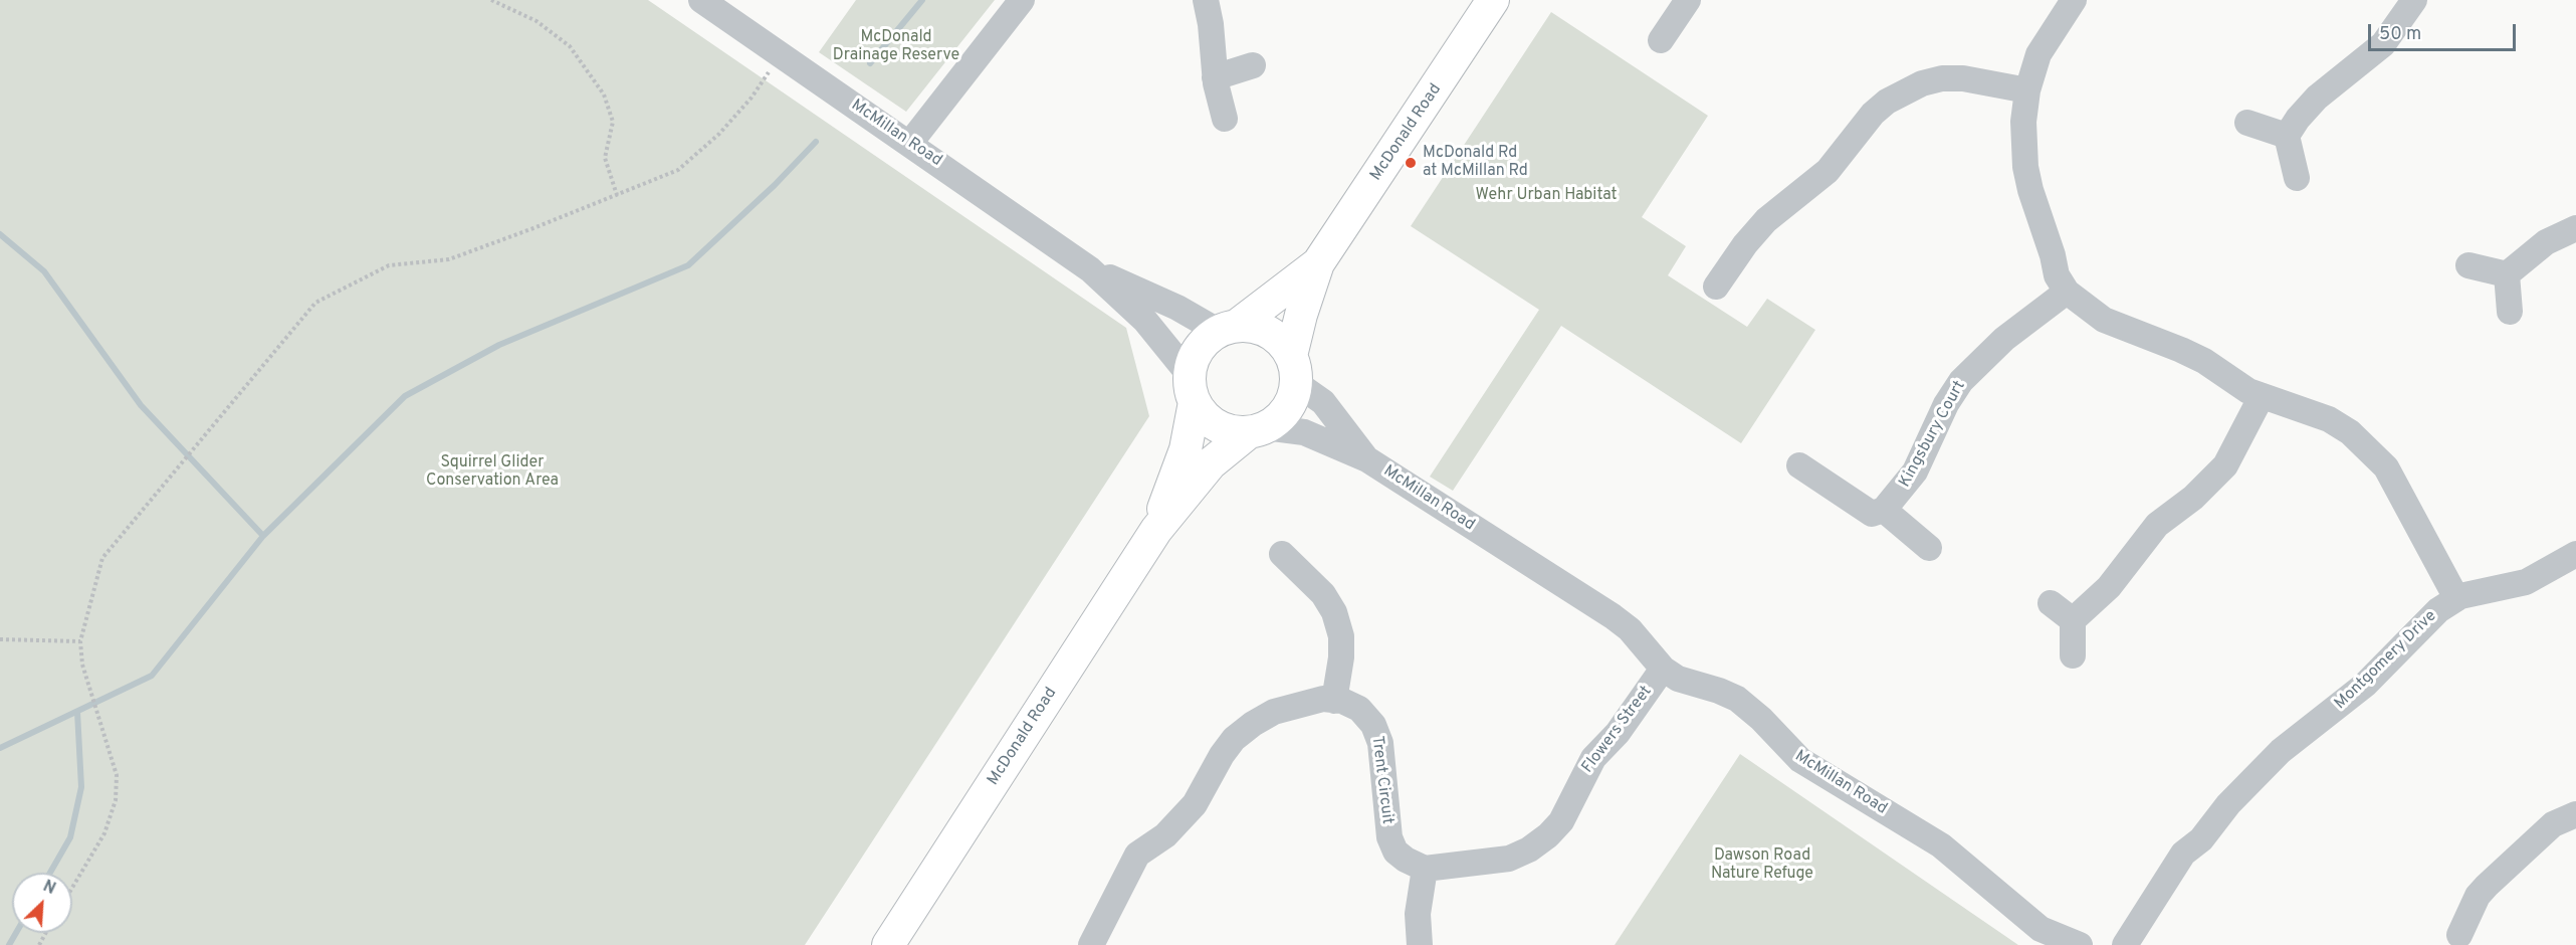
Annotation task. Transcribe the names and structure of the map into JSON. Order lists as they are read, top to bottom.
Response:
{
  "streets": {
    "main road": ["McDonald Road"],
    "street": [
      "McMillan Road",
      "Kingsbury Court",
      "Montgomery Drive",
      "Flowers Street",
      "Trent Circuit"
    ]
  },
  "crossings": [
    ["McDonald Road", "McMillan Road"],
    ["McMillan Road", "Flowers Street"],
    ["Flowers Street", "Trent Circuit"]
  ],
  "parks": [
    "McDonald Drainage Reserve",
    "Wehr Urban Habitat",
    "Squirrel Glider Conservation Area",
    "Dawson Road Nature Refuge"
  ],
  "places": ["McDonald Rd at McMillan Rd"],
  "scale_bar": "50 m",
  "north": "top right"
}
